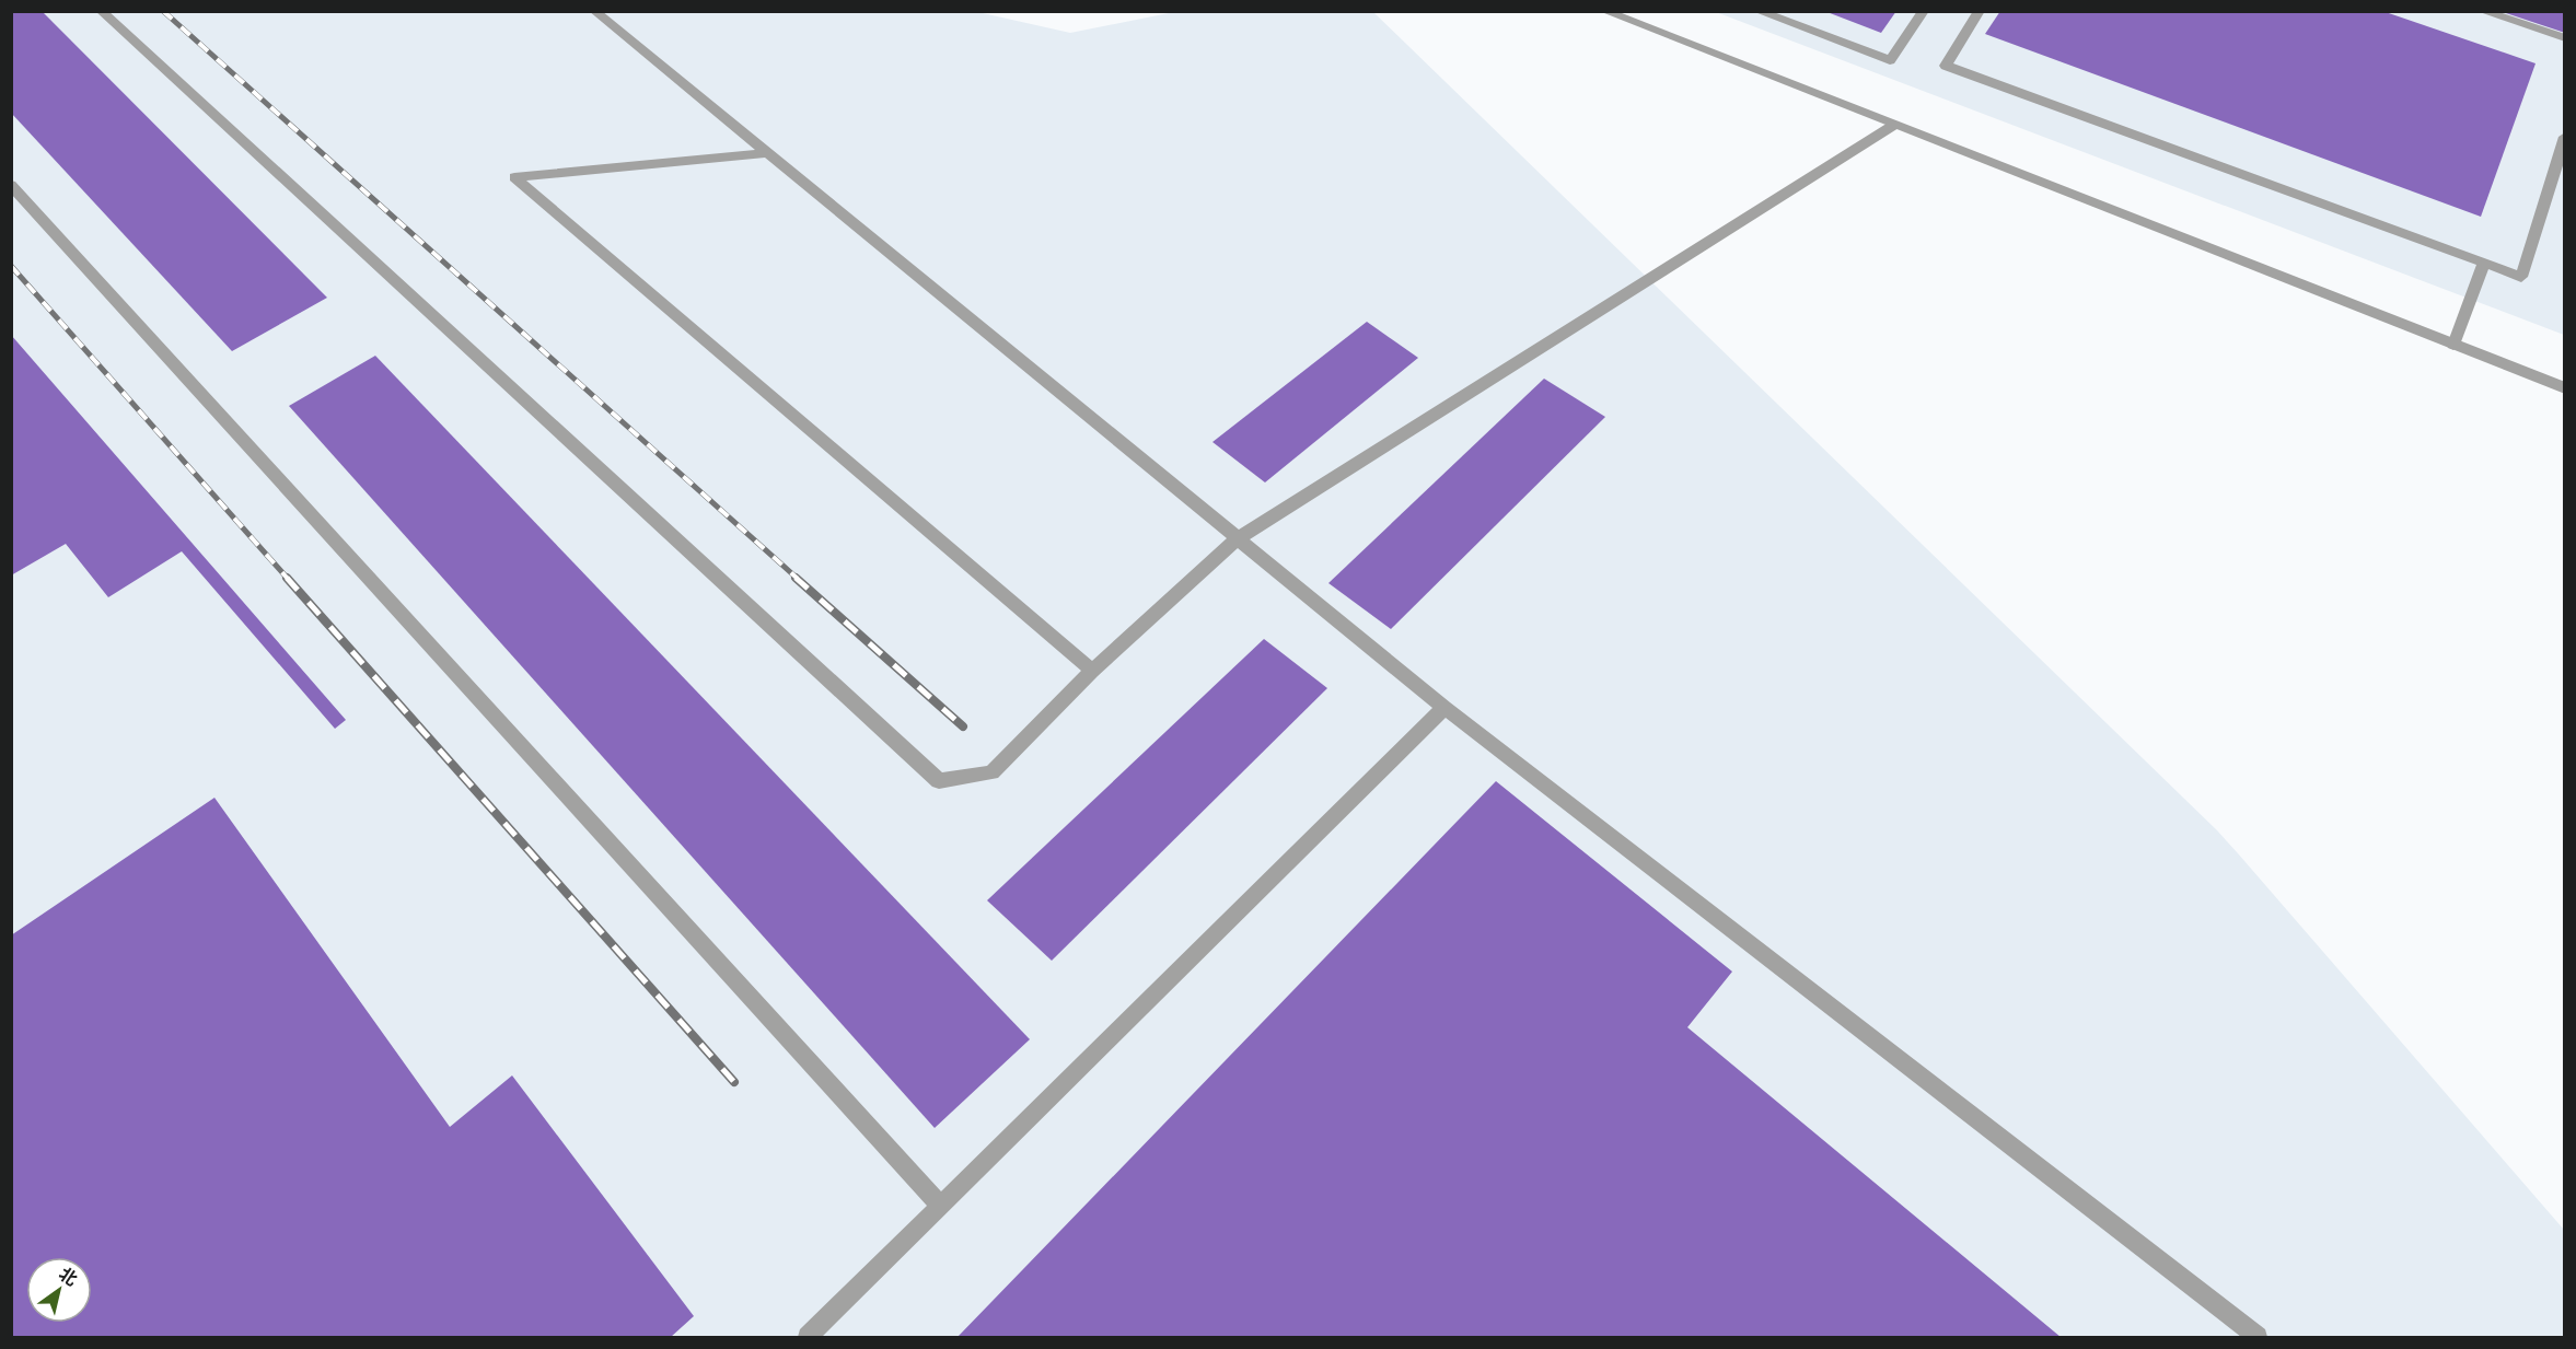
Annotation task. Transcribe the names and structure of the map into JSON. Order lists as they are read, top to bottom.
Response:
{
  "north": "top right"
}
